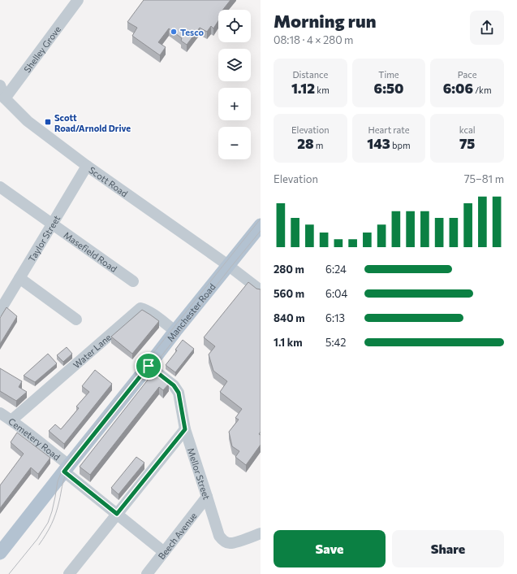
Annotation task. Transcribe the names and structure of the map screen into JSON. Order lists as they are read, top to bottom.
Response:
{
  "streets": {
    "main road": ["Manchester Road"],
    "street": [
      "Shelley Grove",
      "Scott Road",
      "Taylor Street",
      "Masefield Road",
      "Water Lane",
      "Cemetery Road",
      "Mellor Street",
      "Beech Avenue"
    ]
  },
  "crossings": [
    ["Shelley Grove", "Scott Road"],
    ["Scott Road", "Taylor Street"],
    ["Scott Road", "Manchester Road"],
    ["Taylor Street", "Masefield Road"],
    ["Manchester Road", "Water Lane"],
    ["Manchester Road", "Cemetery Road"],
    ["Manchester Road", "Mellor Street"],
    ["Water Lane", "Cemetery Road"],
    ["Cemetery Road", "Beech Avenue"],
    ["Mellor Street", "Beech Avenue"]
  ],
  "places": {
    "other": ["Tesco"],
    "transit": ["Scott Road/Arnold Drive"]
  },
  "page": {
    "heading": ["Morning run", "08:18 · 4 × 280 m"],
    "map_buttons": ["+", "−"],
    "stats": [
      ["Distance", "1.12 km"],
      ["Time", "6:50"],
      ["Pace", "6:06 /km"],
      ["Elevation", "28 m"],
      ["Heart rate", "143 bpm"],
      ["kcal", "75"]
    ],
    "chart": ["Elevation", "75–81 m"],
    "list": [
      {
        "name": "280 m",
        "note": "6:24"
      },
      {
        "name": "560 m",
        "note": "6:04"
      },
      {
        "name": "840 m",
        "note": "6:13"
      },
      {
        "name": "1.1 km",
        "note": "5:42"
      }
    ],
    "buttons": ["Save", "Share"]
  }
}
